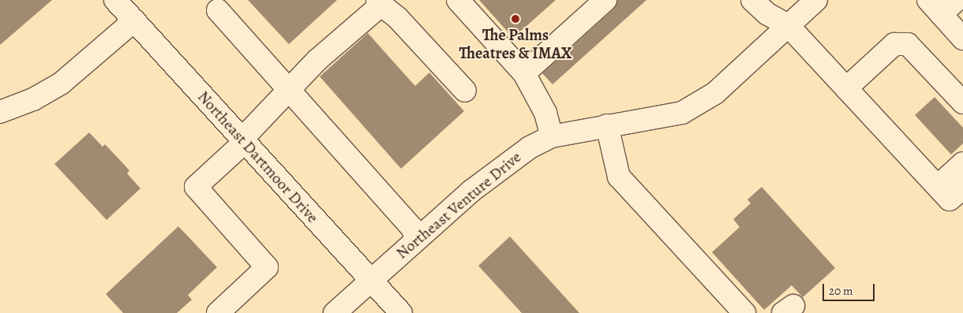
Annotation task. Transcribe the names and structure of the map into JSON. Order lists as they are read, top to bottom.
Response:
{
  "streets": {
    "street": ["Northeast Dartmoor Drive", "Northeast Venture Drive"]
  },
  "crossings": [
    ["Northeast Dartmoor Drive", "Northeast Venture Drive"]
  ],
  "places": ["The Palms Theatres & IMAX"],
  "scale_bar": "20 m"
}
